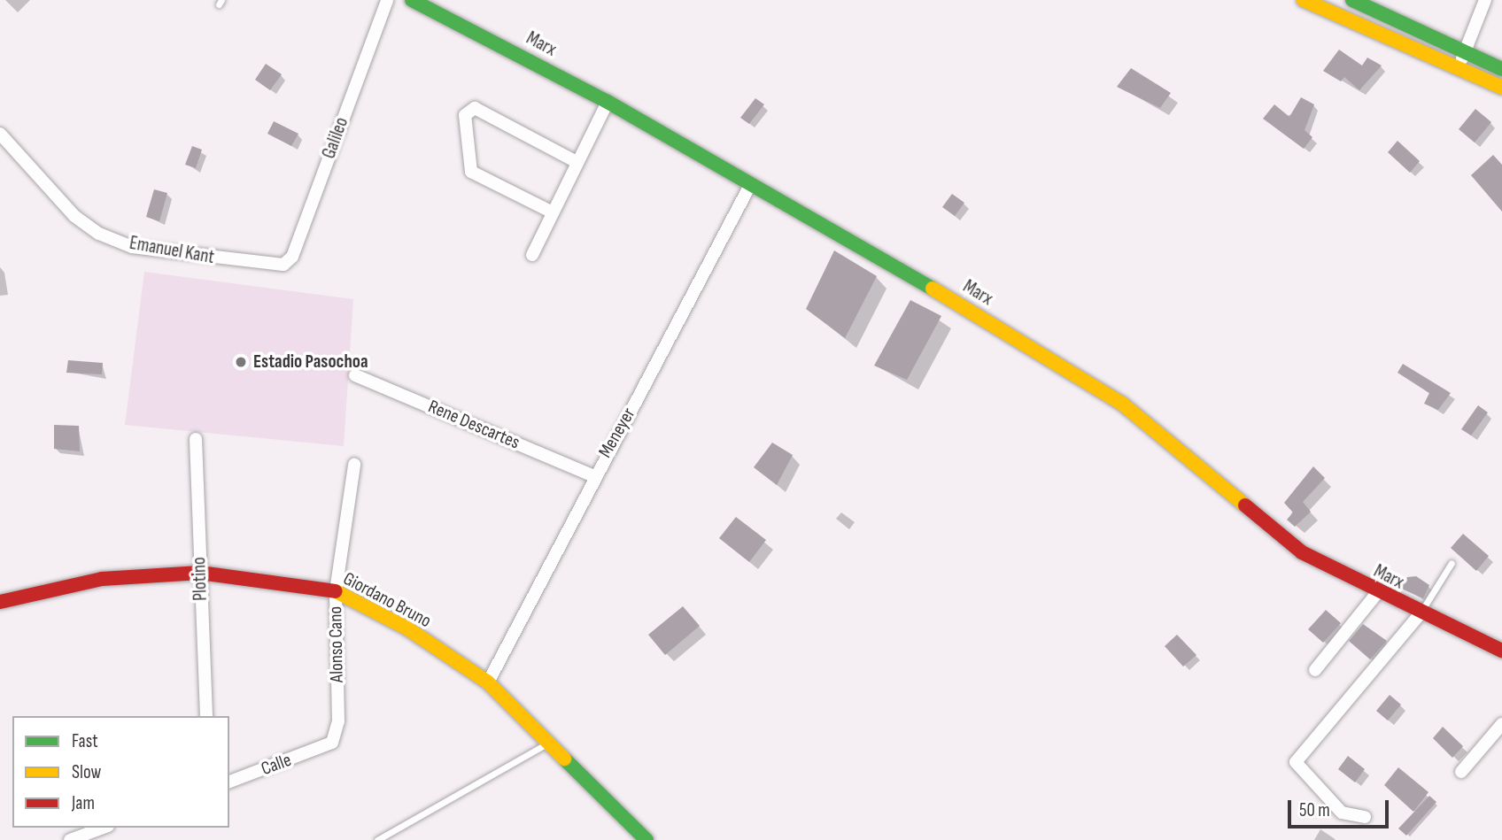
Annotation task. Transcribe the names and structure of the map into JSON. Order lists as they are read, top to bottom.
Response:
{
  "streets": {
    "street": [
      "Marx",
      "Galileo",
      "Emanuel Kant",
      "Rene Descartes",
      "Meneyer",
      "Plotino",
      "Giordano Bruno",
      "Alonso Cano",
      "Calle"
    ]
  },
  "crossings": [
    ["Marx", "Meneyer"],
    ["Galileo", "Emanuel Kant"],
    ["Rene Descartes", "Meneyer"],
    ["Meneyer", "Giordano Bruno"],
    ["Plotino", "Giordano Bruno"],
    ["Giordano Bruno", "Alonso Cano"],
    ["Alonso Cano", "Calle"]
  ],
  "places": ["Estadio Pasochoa"],
  "legend": ["Fast", "Slow", "Jam"],
  "scale_bar": "50 m"
}
